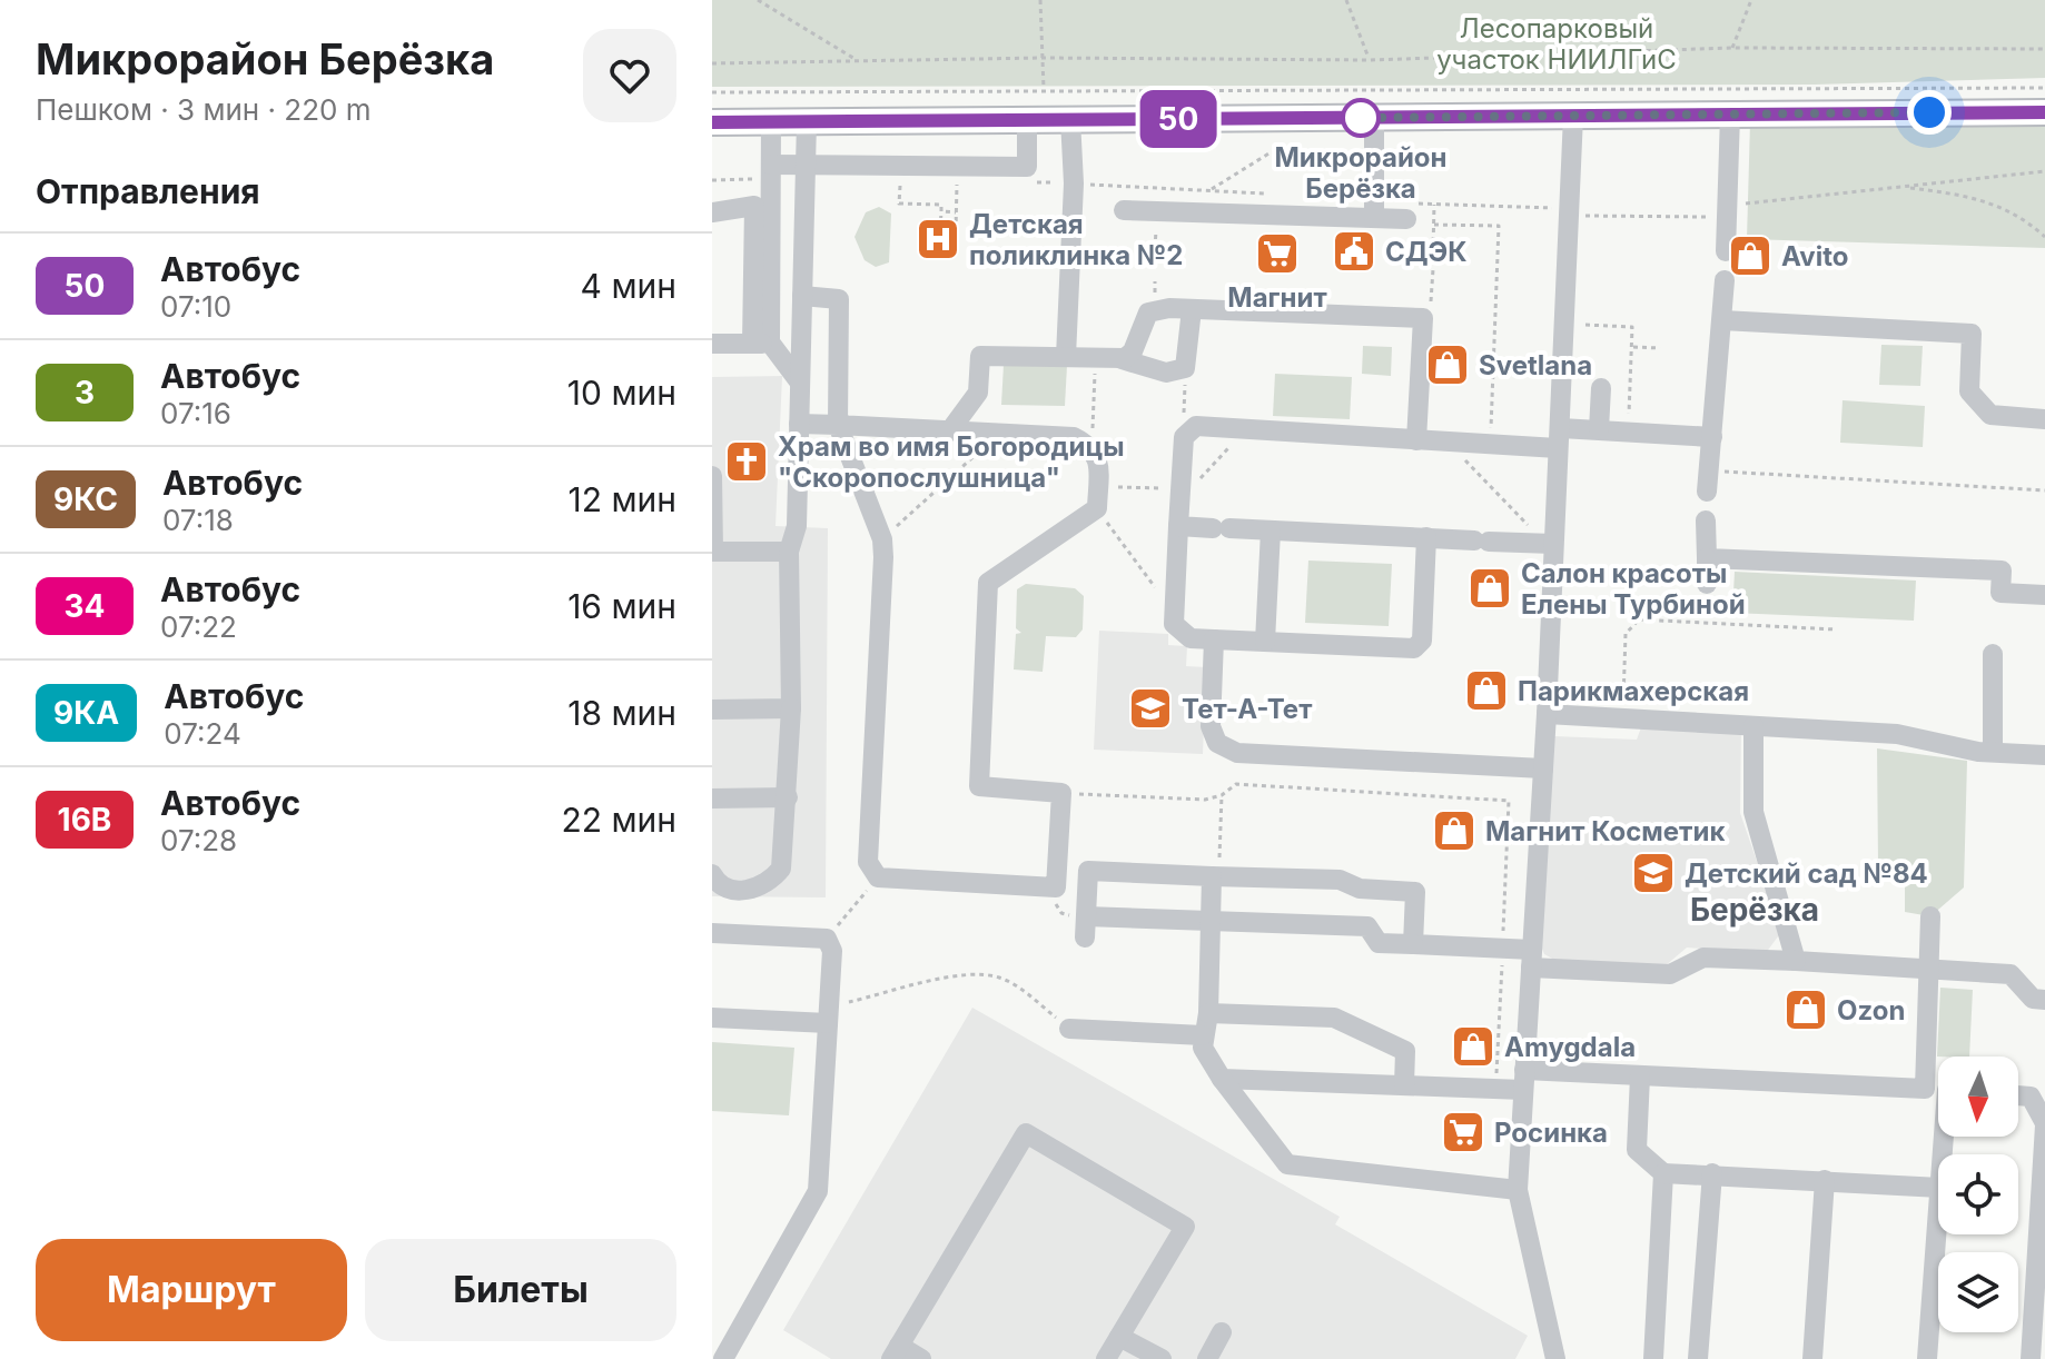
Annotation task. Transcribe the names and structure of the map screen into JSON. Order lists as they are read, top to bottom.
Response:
{
  "districts": ["Берёзка"],
  "parks": ["Лесопарковый участок НИИЛГиС"],
  "places": {
    "other": ["Микрорайон Берёзка"],
    "hospital": ["Детская поликлинка №2"],
    "public building": ["СДЭК"],
    "supermarket": ["Магнит", "Росинка"],
    "shop": [
      "Avito",
      "Svetlana",
      "Салон красоты Елены Турбиной",
      "Парикмахерская",
      "Магнит Косметик",
      "Ozon",
      "Amygdala"
    ],
    "church": ["Храм во имя Богородицы \"Скоропослушница\""],
    "school or university": ["Тет-А-Тет", "Детский сад №84"]
  },
  "lines": ["bus line 50"],
  "north": "bottom",
  "page": {
    "heading": [
      ["Микрорайон Берёзка", "Пешком · 3 мин · 220 m"],
      "Отправления"
    ],
    "on_map": "50",
    "list": [
      {
        "mark": "50",
        "name": "Автобус",
        "note": "07:10",
        "value": "4 мин"
      },
      {
        "mark": "3",
        "name": "Автобус",
        "note": "07:16",
        "value": "10 мин"
      },
      {
        "mark": "9КС",
        "name": "Автобус",
        "note": "07:18",
        "value": "12 мин"
      },
      {
        "mark": "34",
        "name": "Автобус",
        "note": "07:22",
        "value": "16 мин"
      },
      {
        "mark": "9КА",
        "name": "Автобус",
        "note": "07:24",
        "value": "18 мин"
      },
      {
        "mark": "16В",
        "name": "Автобус",
        "note": "07:28",
        "value": "22 мин"
      }
    ],
    "buttons": ["Маршрут", "Билеты"]
  }
}
